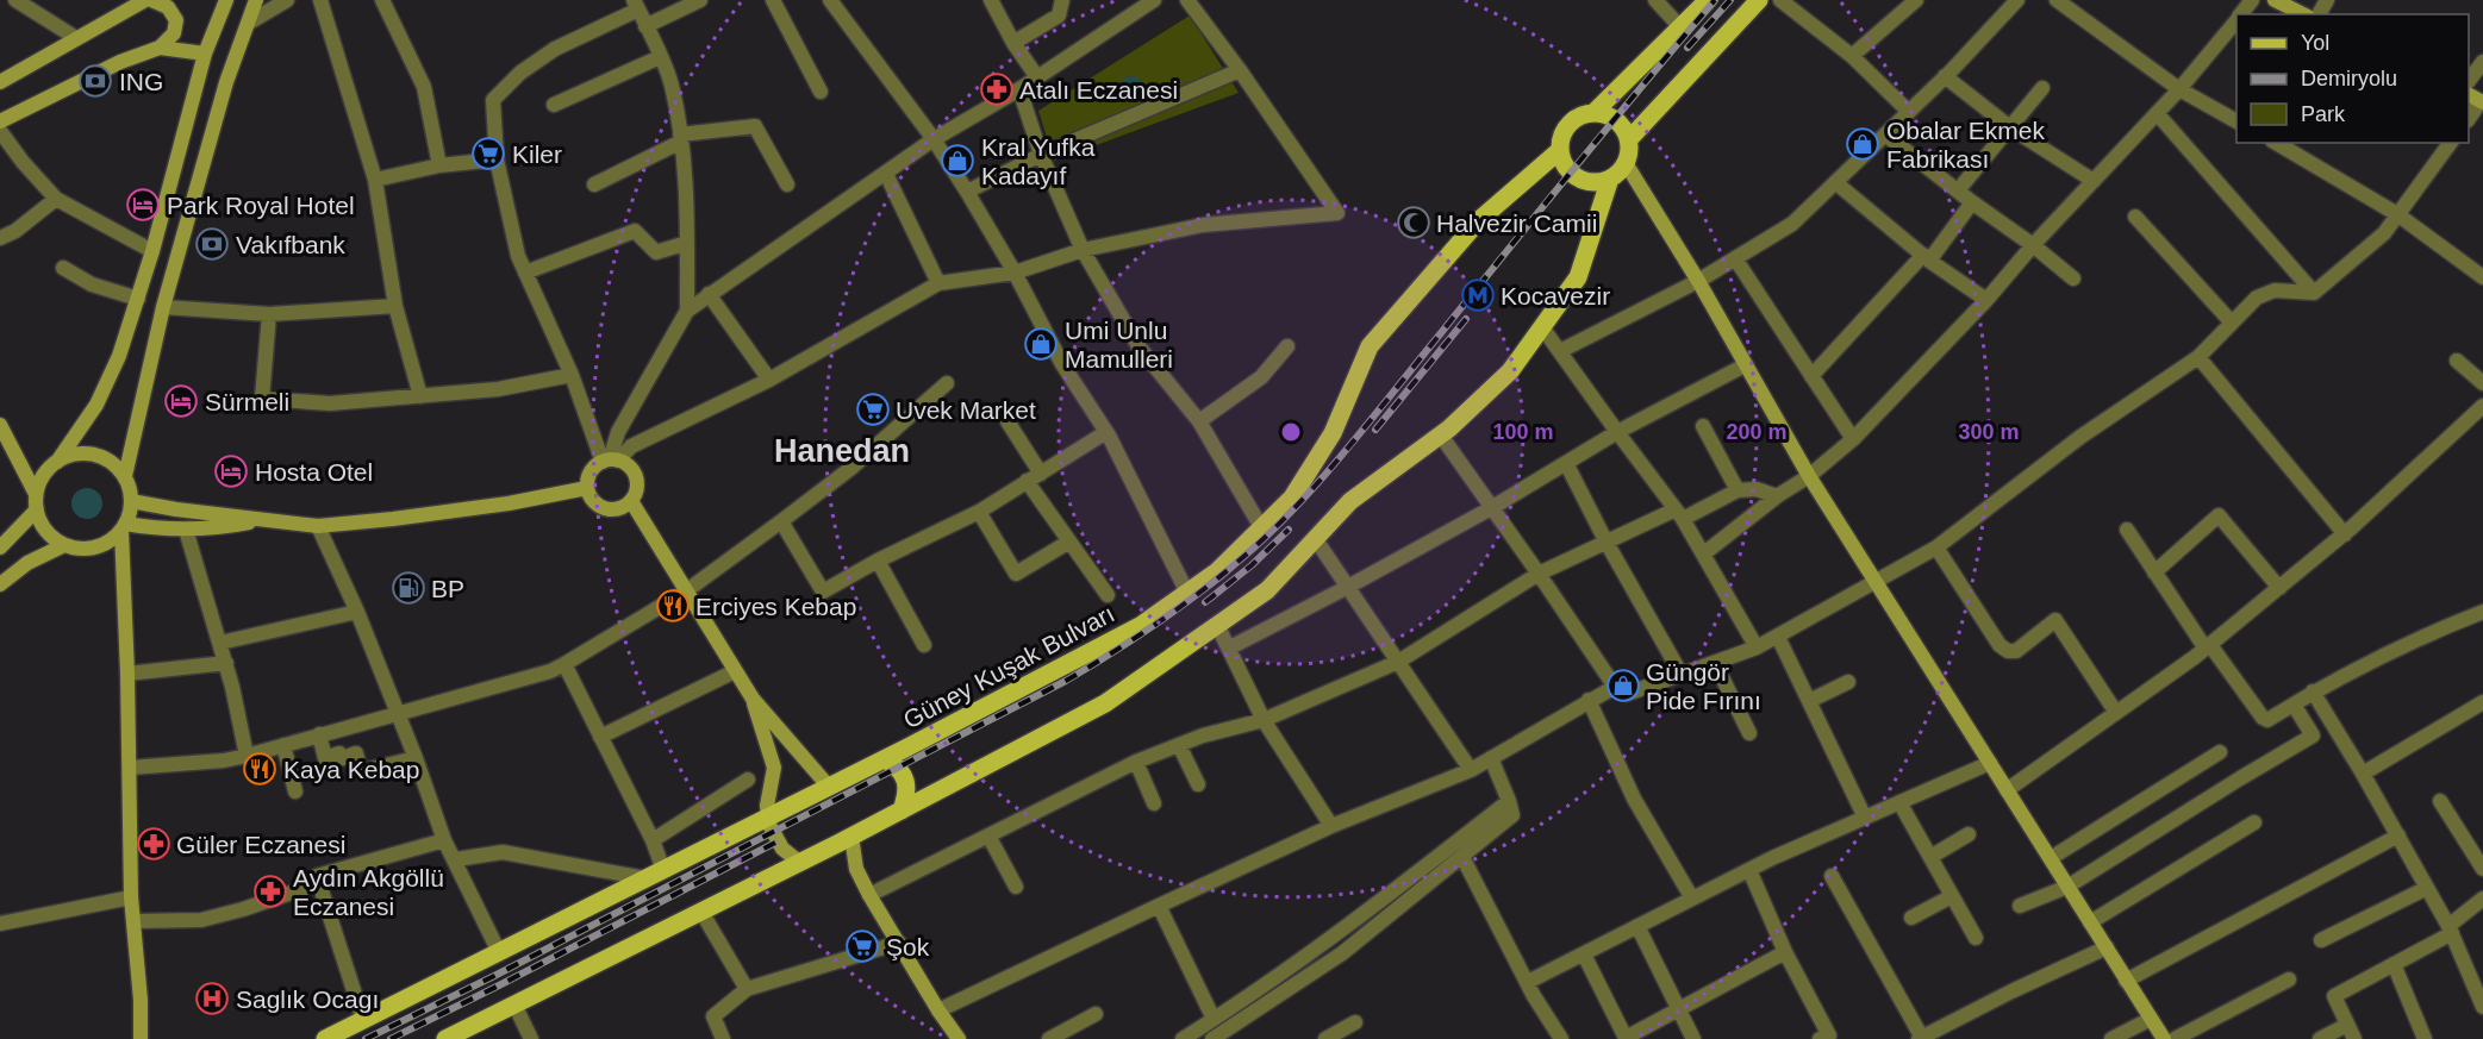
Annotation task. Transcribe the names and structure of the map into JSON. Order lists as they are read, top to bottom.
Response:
{
  "streets": {
    "main road": ["Güney Kuşak Bulvarı"]
  },
  "districts": ["Hanedan"],
  "places": {
    "bank": ["ING", "Vakıfbank"],
    "pharmacy": ["Atalı Eczanesi", "Güler Eczanesi", "Aydın Akgöllü Eczanesi"],
    "shop": [
      "Obalar Ekmek Fabrikası",
      "Kral Yufka Kadayıf",
      "Umi Unlu Mamulleri",
      "Güngör Pide Fırını"
    ],
    "supermarket": ["Kiler", "Uvek Market", "Şok"],
    "hotel": ["Park Royal Hotel", "Sürmeli", "Hosta Otel"],
    "mosque": ["Halvezir Camii"],
    "metro station": ["Kocavezir"],
    "fuel station": ["BP"],
    "restaurant": ["Erciyes Kebap", "Kaya Kebap"],
    "hospital": ["Saglık Ocagı"]
  },
  "legend": ["Yol", "Demiryolu", "Park"],
  "rings": ["100 m", "200 m", "300 m"]
}
